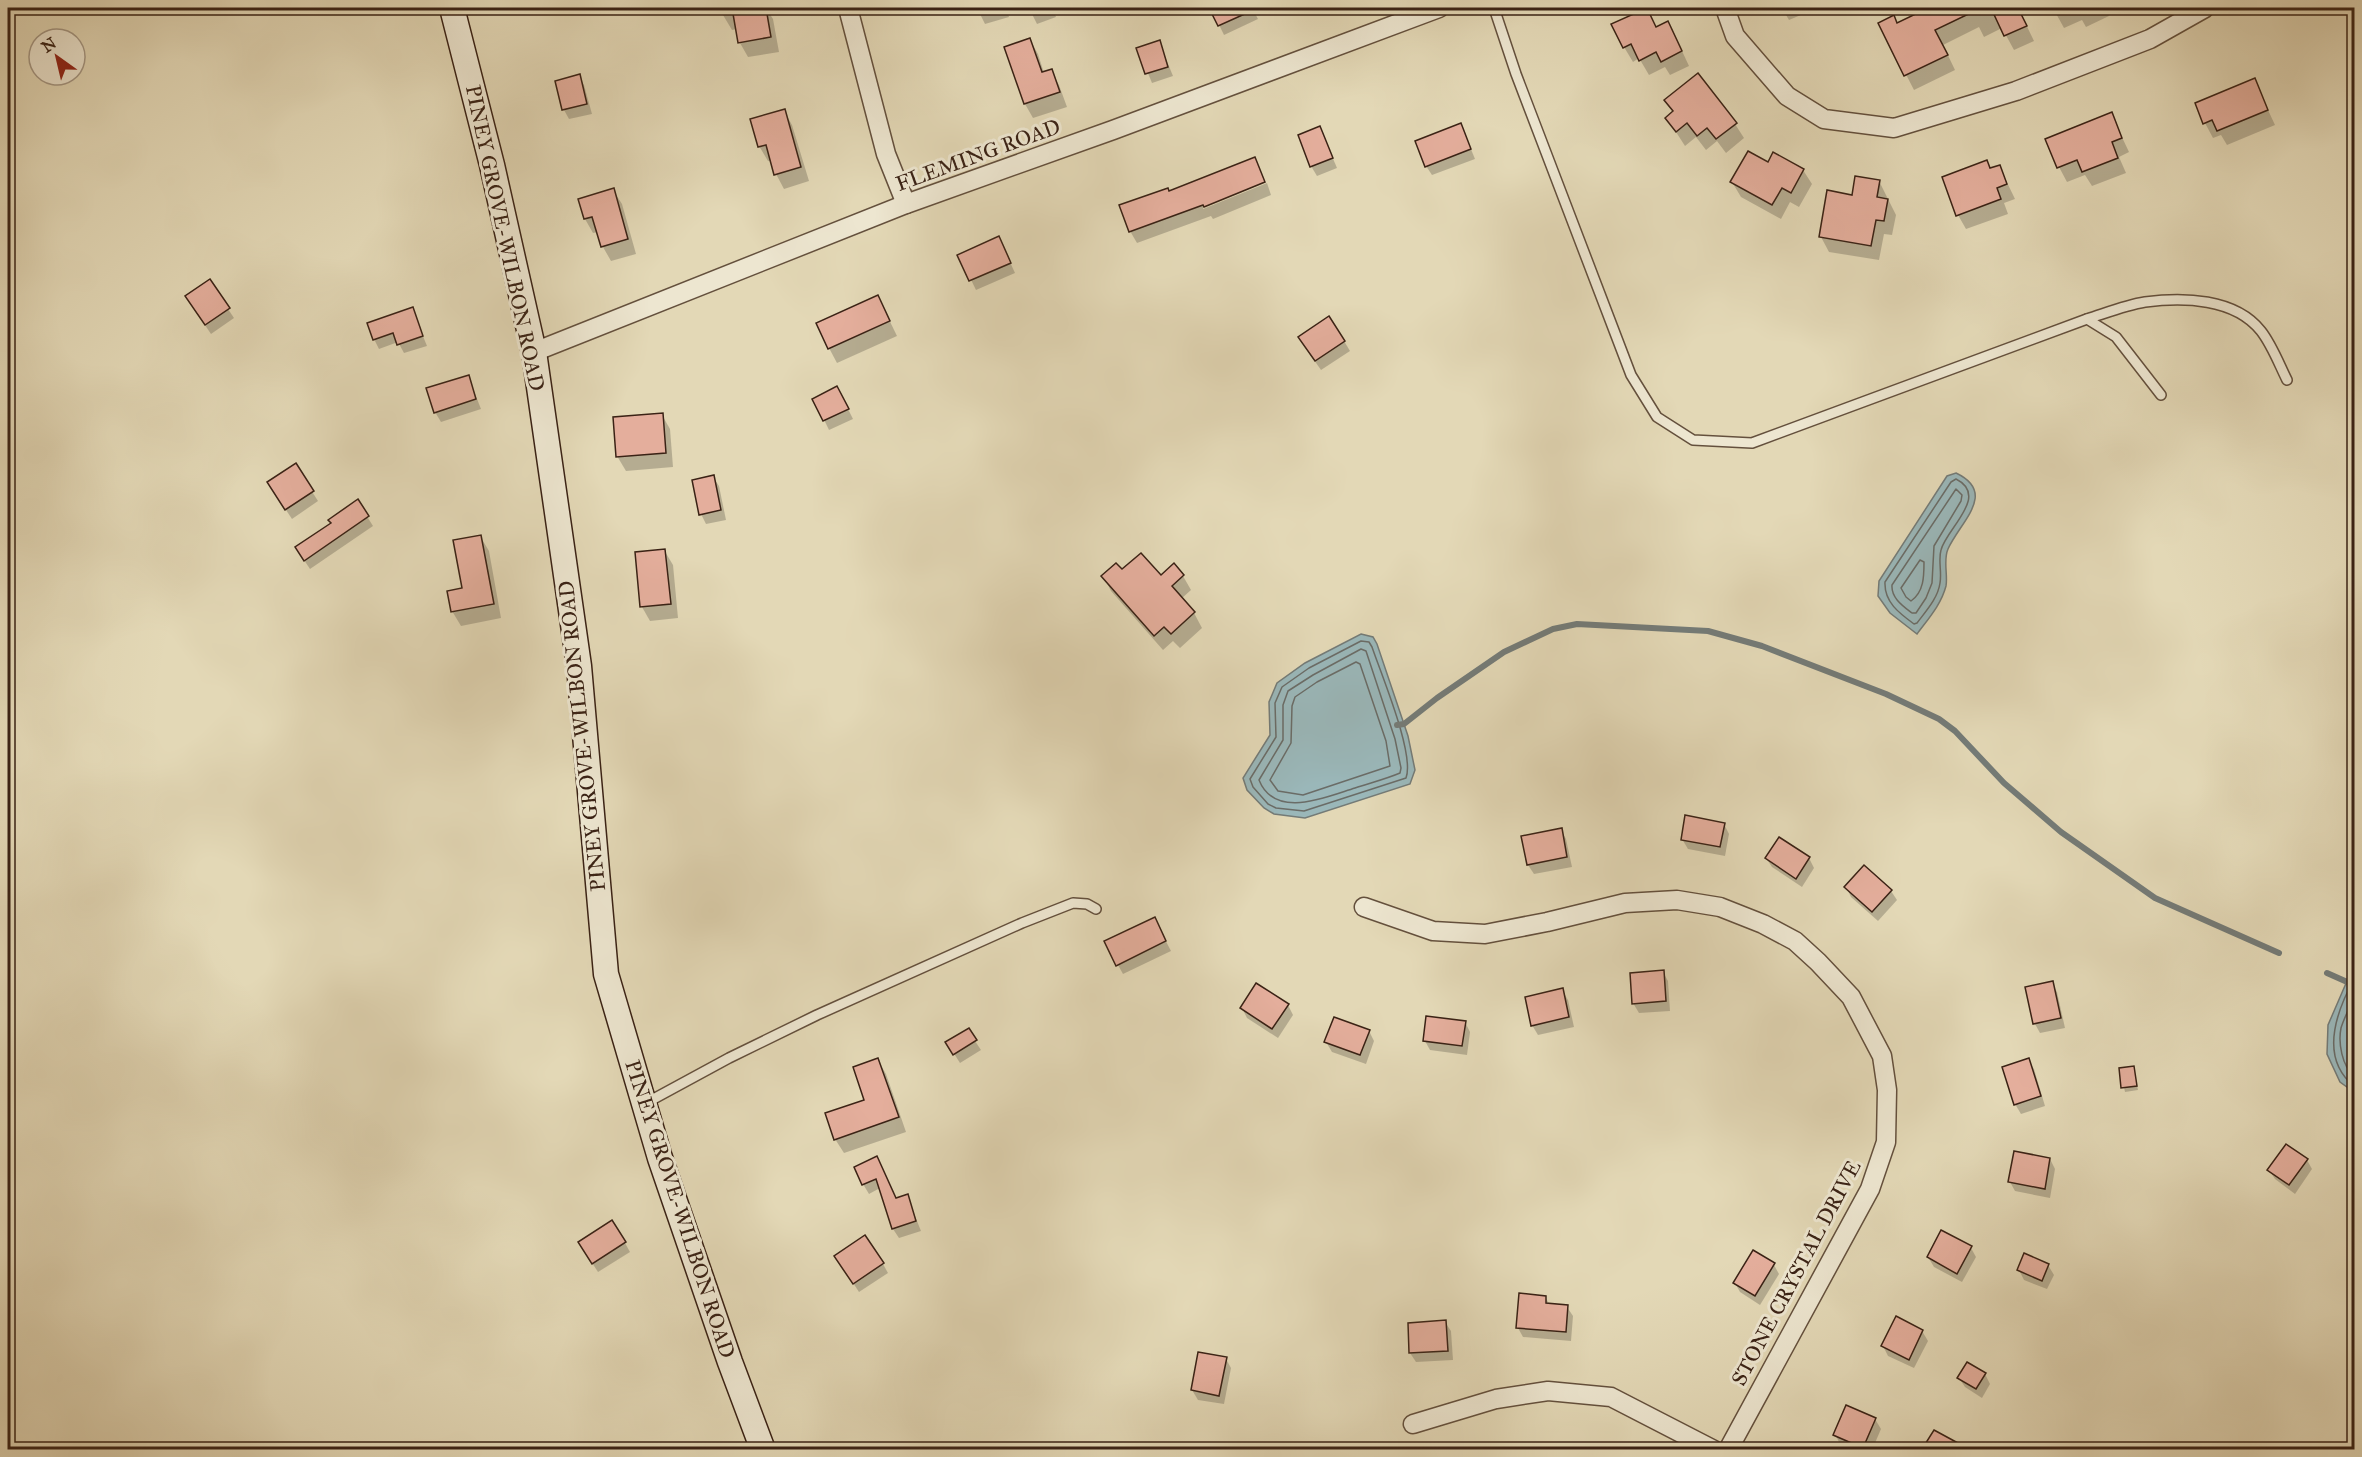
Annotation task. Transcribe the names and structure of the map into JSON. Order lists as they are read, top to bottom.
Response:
{
  "streets": {
    "street": ["FLEMING ROAD", "PINEY GROVE-WILBON ROAD", "STONE CRYSTAL DRIVE"]
  },
  "crossings": [
    ["FLEMING ROAD", "PINEY GROVE-WILBON ROAD"]
  ],
  "north": "top left"
}
